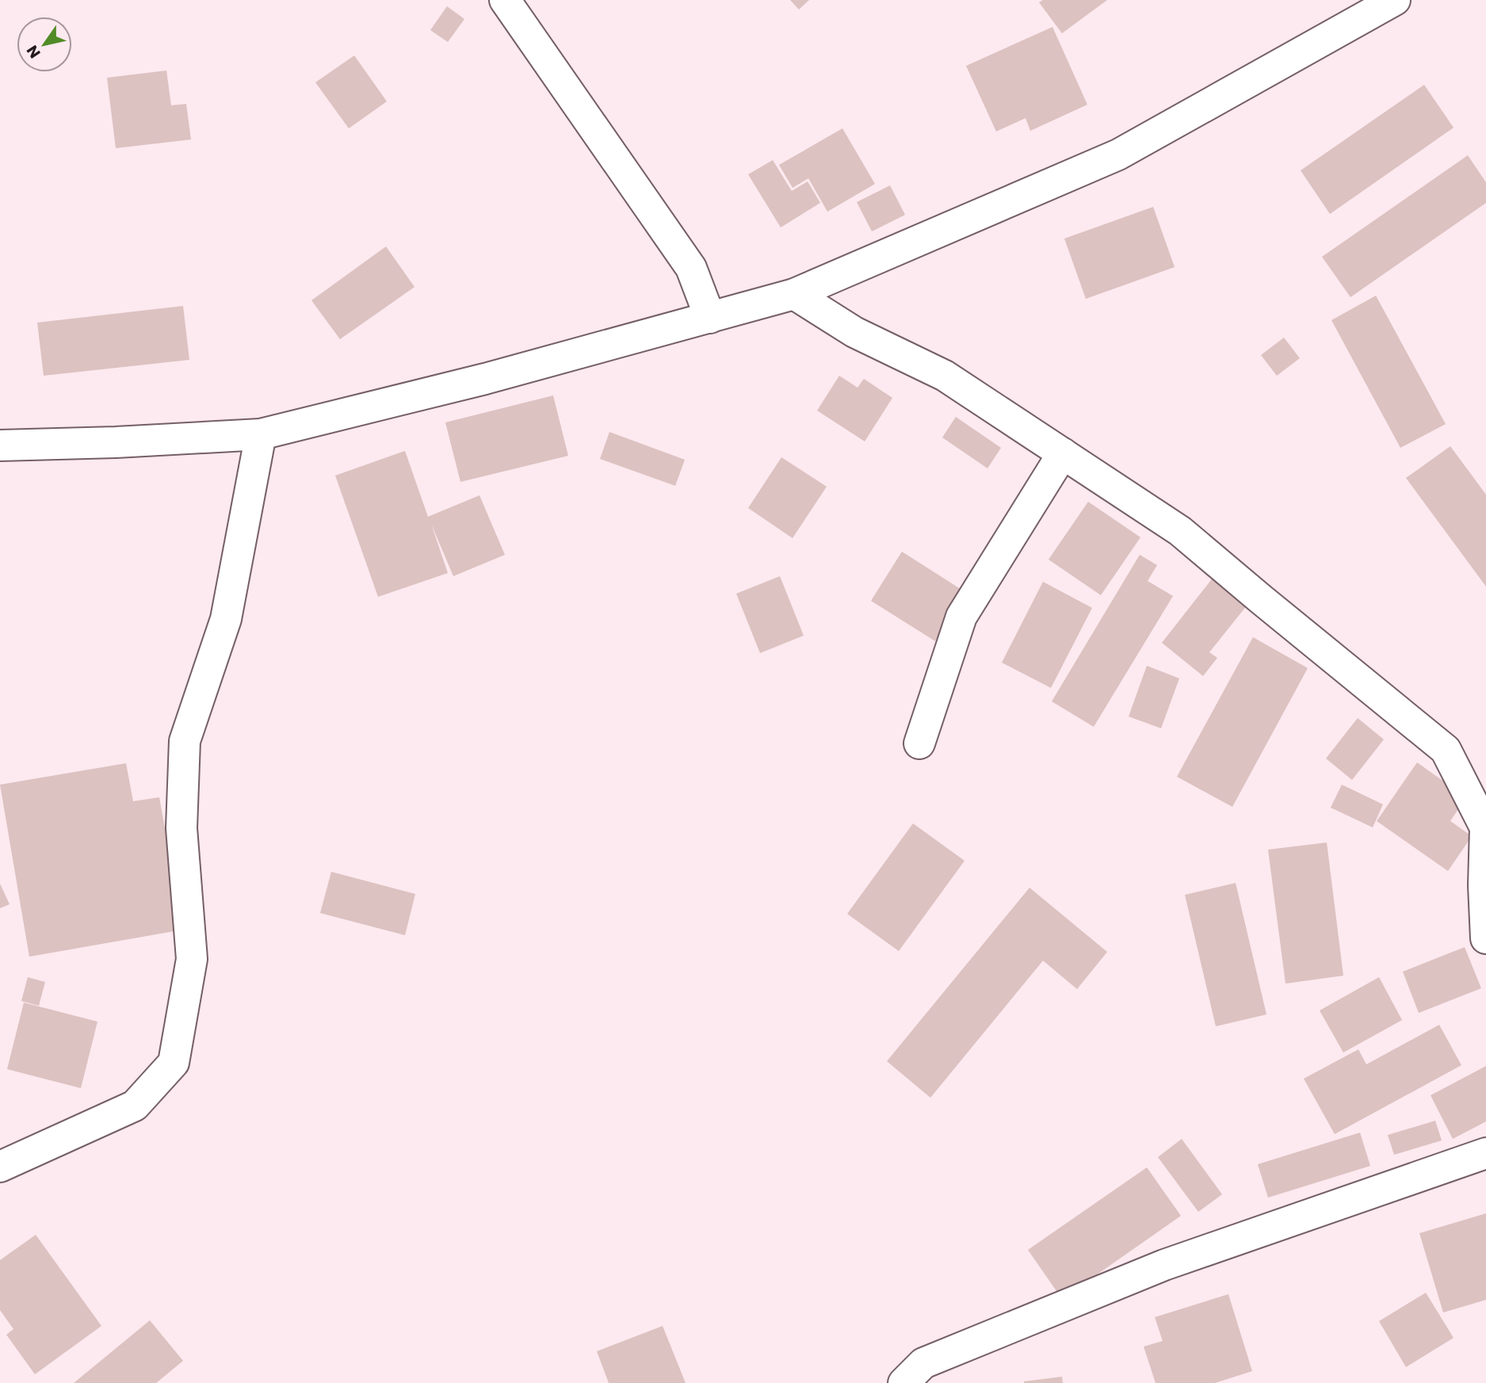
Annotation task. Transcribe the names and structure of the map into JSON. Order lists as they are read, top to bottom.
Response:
{
  "north": "bottom left"
}
